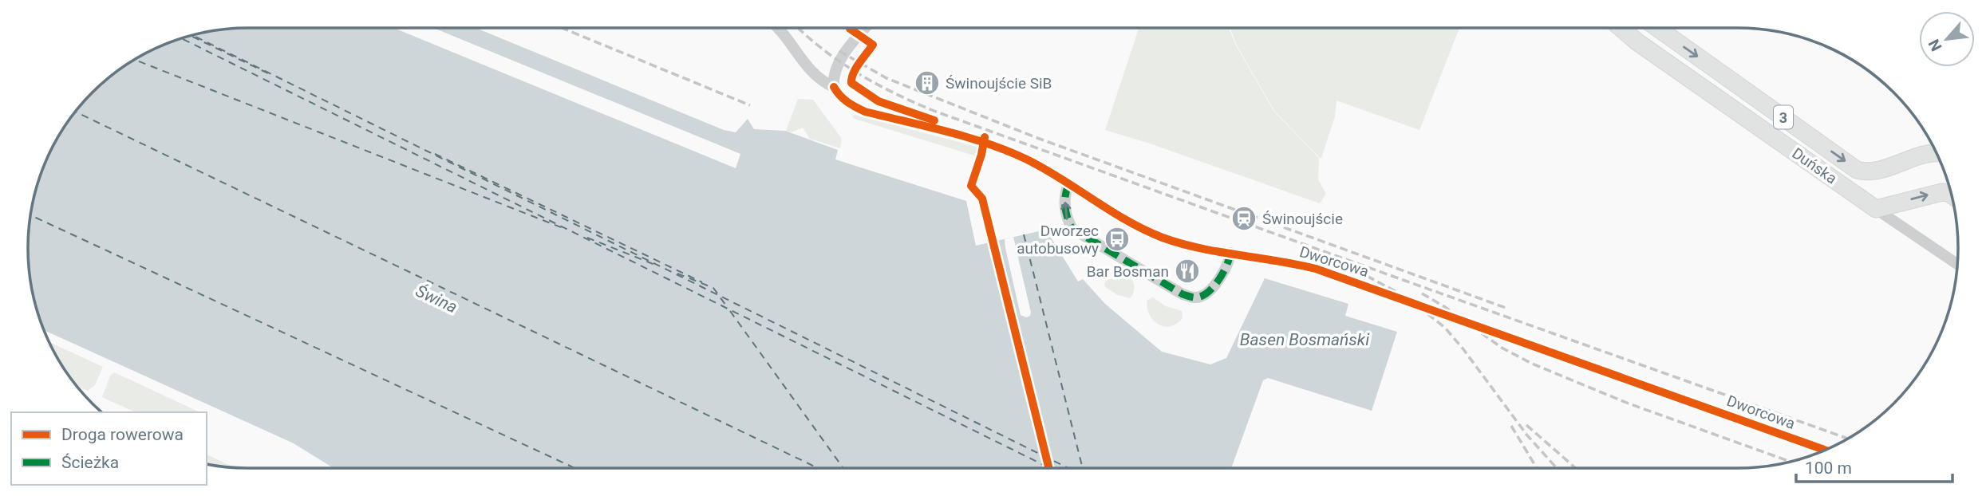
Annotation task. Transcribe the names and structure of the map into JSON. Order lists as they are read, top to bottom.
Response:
{
  "streets": {
    "highway": ["3", "Duńska"],
    "street": ["Dworcowa"]
  },
  "water": ["Świna", "Basen Bosmański"],
  "places": {
    "building": ["Świnoujście SiB"],
    "station": ["Świnoujście"],
    "bus stop": ["Dworzec autobusowy"],
    "restaurant": ["Bar Bosman"]
  },
  "legend": ["Droga rowerowa", "Ścieżka"],
  "scale_bar": "100 m",
  "north": "bottom left"
}
